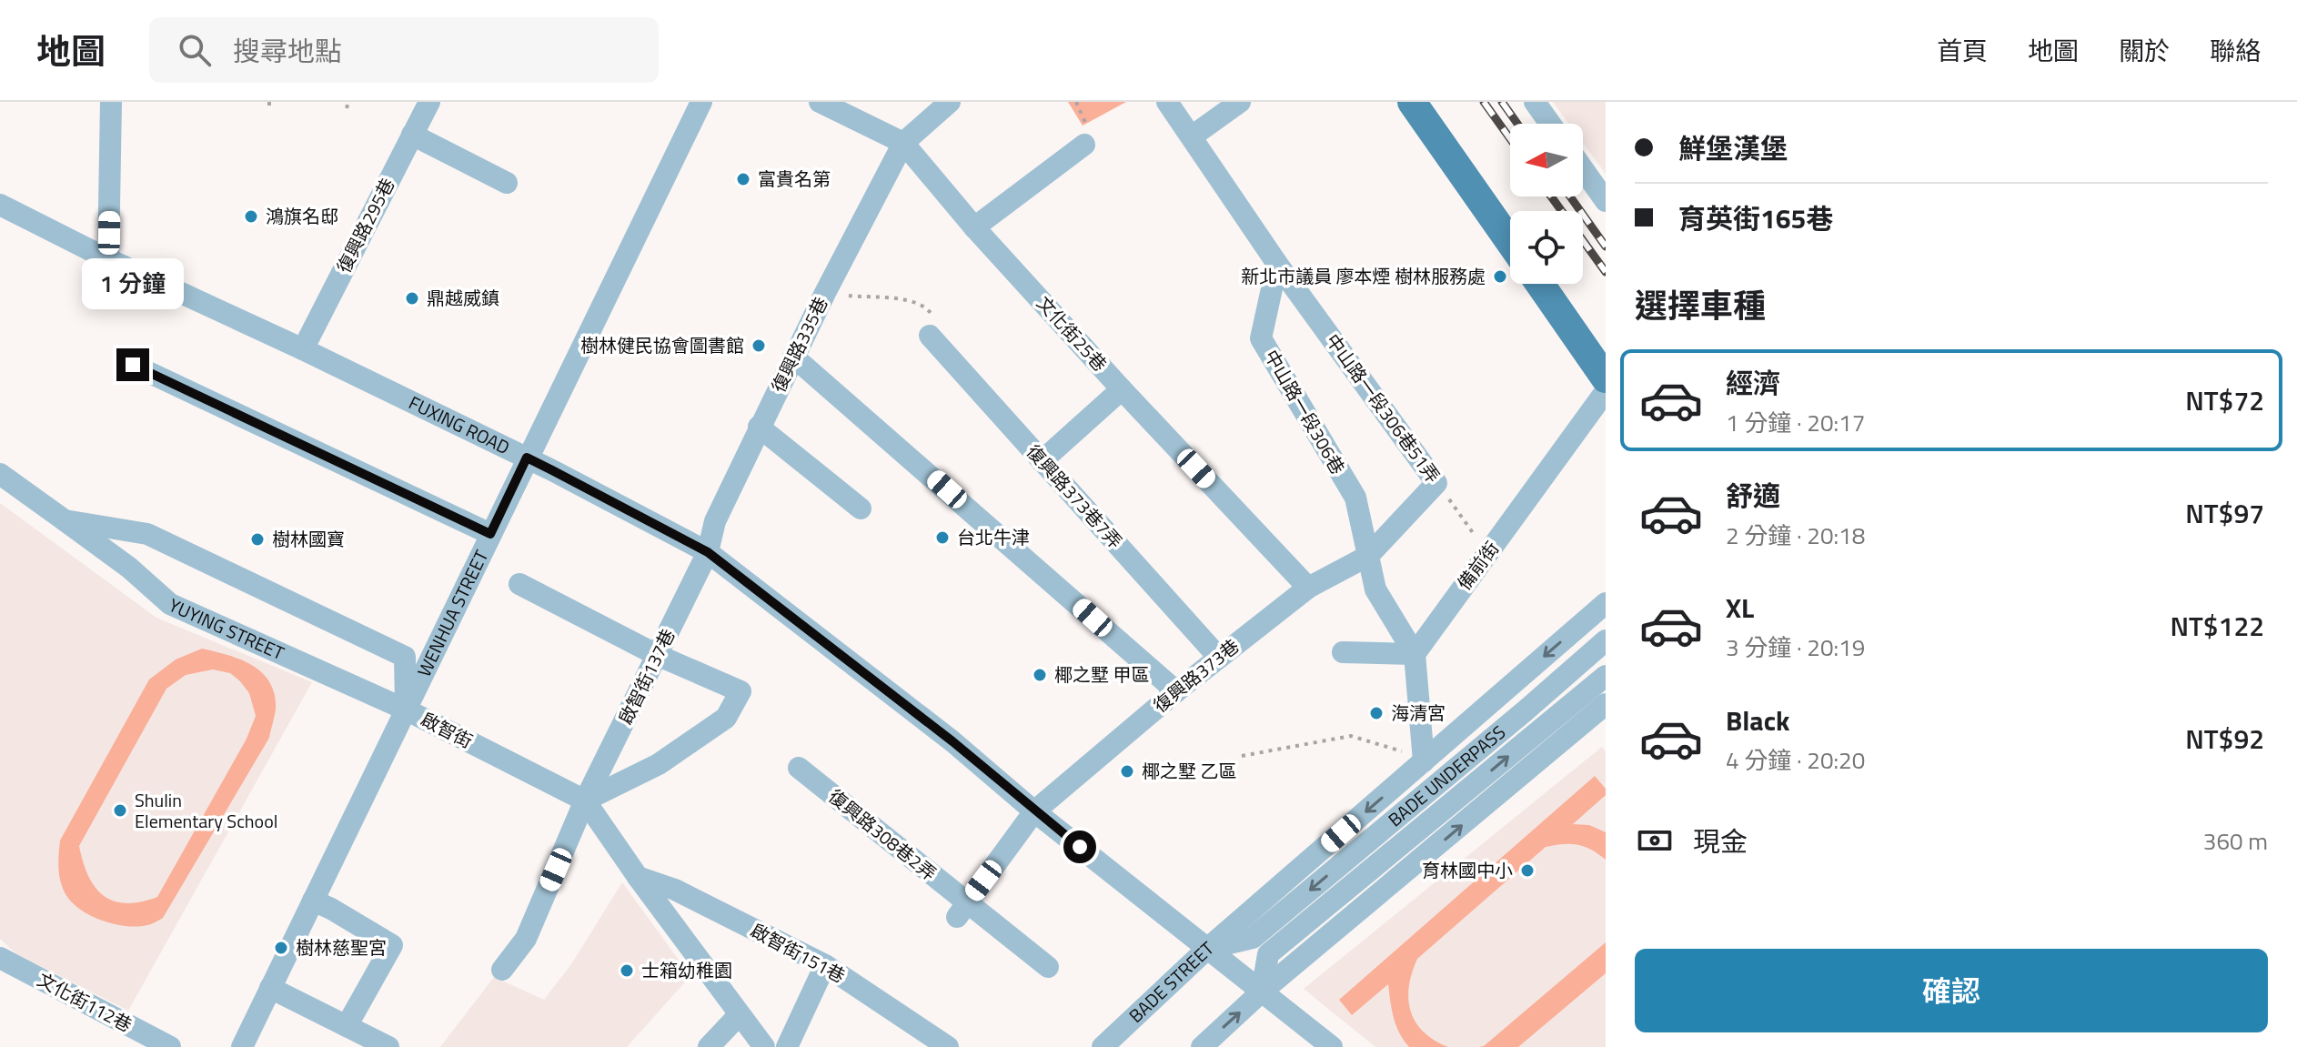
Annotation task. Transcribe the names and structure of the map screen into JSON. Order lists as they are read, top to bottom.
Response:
{
  "streets": {
    "street": [
      "復興路295巷",
      "文化街25巷",
      "復興路335巷",
      "中山路一段306巷51弄",
      "中山路一段306巷",
      "FUXING ROAD",
      "復興路373巷7弄",
      "備前街",
      "WENHUA STREET",
      "YUYING STREET",
      "復興路373巷",
      "啟智街137巷",
      "啟智街",
      "BADE UNDERPASS",
      "復興路308巷2弄",
      "啟智街151巷",
      "BADE STREET",
      "文化街112巷"
    ]
  },
  "crossings": [
    ["復興路295巷", "FUXING ROAD"],
    ["文化街25巷", "復興路335巷"],
    ["文化街25巷", "復興路373巷"],
    ["復興路335巷", "FUXING ROAD"],
    ["復興路335巷", "啟智街137巷"],
    ["中山路一段306巷51弄", "中山路一段306巷"],
    ["中山路一段306巷51弄", "備前街"],
    ["中山路一段306巷51弄", "復興路373巷"],
    ["中山路一段306巷", "備前街"],
    ["中山路一段306巷", "復興路373巷"],
    ["FUXING ROAD", "WENHUA STREET"],
    ["FUXING ROAD", "復興路373巷"],
    ["FUXING ROAD", "啟智街137巷"],
    ["FUXING ROAD", "BADE UNDERPASS"],
    ["FUXING ROAD", "BADE STREET"],
    ["復興路373巷7弄", "復興路373巷"],
    ["WENHUA STREET", "YUYING STREET"],
    ["WENHUA STREET", "啟智街"],
    ["YUYING STREET", "啟智街"],
    ["復興路373巷", "復興路308巷2弄"],
    ["啟智街137巷", "啟智街"],
    ["啟智街", "啟智街151巷"],
    ["BADE UNDERPASS", "BADE STREET"]
  ],
  "places": [
    "富貴名第",
    "鴻旗名邸",
    "新北市議員 廖本煙 樹林服務處",
    "鼎越威鎮",
    "樹林健民協會圖書館",
    "台北牛津",
    "樹林國寶",
    "椰之墅 甲區",
    "海清宮",
    "椰之墅 乙區",
    "Shulin Elementary School",
    "育林國中小",
    "樹林慈聖宮",
    "士箱幼稚園"
  ],
  "north": "left",
  "page": {
    "header": "地圖",
    "search": "搜尋地點",
    "nav": [
      "首頁",
      "地圖",
      "關於",
      "聯絡"
    ],
    "banner": ["鮮堡漢堡", "育英街165巷"],
    "bubble": "1 分鐘",
    "heading": "選擇車種",
    "list": [
      {
        "name": "經濟",
        "note": "1 分鐘 · 20:17",
        "value": "NT$72"
      },
      {
        "name": "舒適",
        "note": "2 分鐘 · 20:18",
        "value": "NT$97"
      },
      {
        "name": "XL",
        "note": "3 分鐘 · 20:19",
        "value": "NT$122"
      },
      {
        "name": "Black",
        "note": "4 分鐘 · 20:20",
        "value": "NT$92"
      }
    ],
    "pay": ["現金", "360 m"],
    "buttons": "確認"
  }
}
